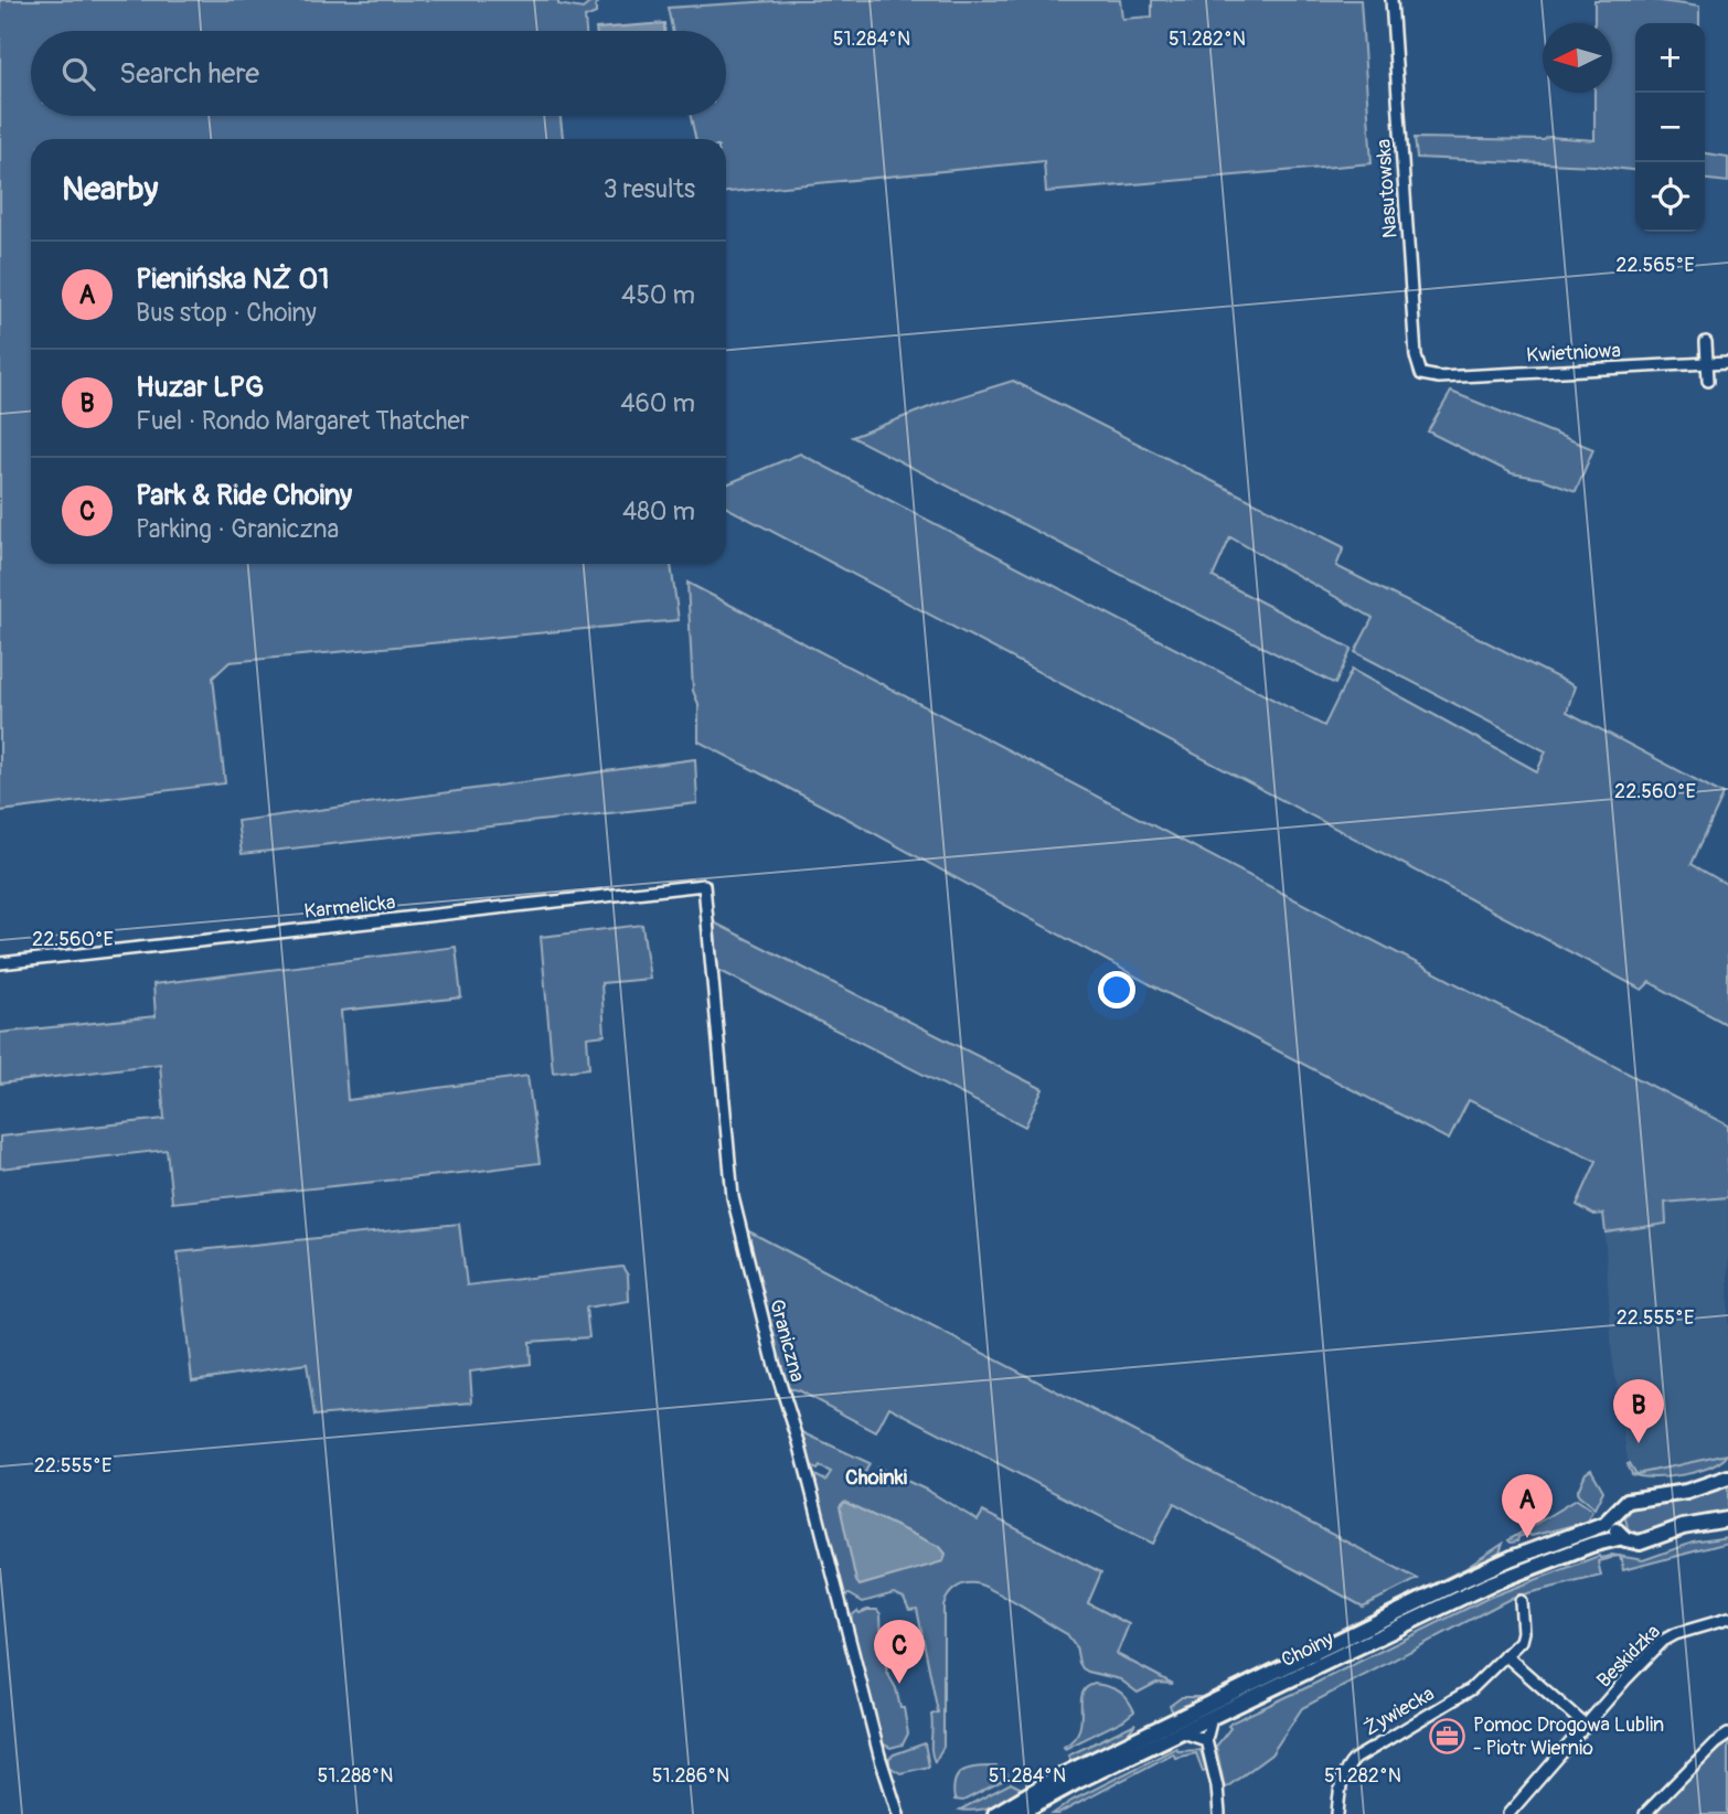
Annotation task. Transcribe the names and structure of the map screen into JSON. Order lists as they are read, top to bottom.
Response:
{
  "streets": {
    "street": [
      "Nasutowska",
      "Kwietniowa",
      "Karmelicka",
      "Graniczna",
      "Choiny",
      "Beskidzka",
      "Żywiecka"
    ]
  },
  "crossings": [
    ["Nasutowska", "Kwietniowa"],
    ["Karmelicka", "Graniczna"]
  ],
  "districts": ["Choinki"],
  "places": {
    "office": ["Pomoc Drogowa Lublin - Piotr Wiernio"]
  },
  "north": "left",
  "page": {
    "map_buttons": ["+", "−"],
    "search": "Search here",
    "heading": ["Nearby", "3 results"],
    "list": [
      {
        "mark": "A",
        "name": "Pienińska NŻ 01",
        "note": "Bus stop · Choiny",
        "value": "450 m"
      },
      {
        "mark": "B",
        "name": "Huzar LPG",
        "note": "Fuel · Rondo Margaret Thatcher",
        "value": "460 m"
      },
      {
        "mark": "C",
        "name": "Park & Ride Choiny",
        "note": "Parking · Graniczna",
        "value": "480 m"
      }
    ],
    "pins": ["B", "A", "C"]
  },
  "coordinates": [
    "51.284°N",
    "51.282°N",
    "22.565°E",
    "22.560°E",
    "22.555°E",
    "51.288°N",
    "51.286°N"
  ]
}
